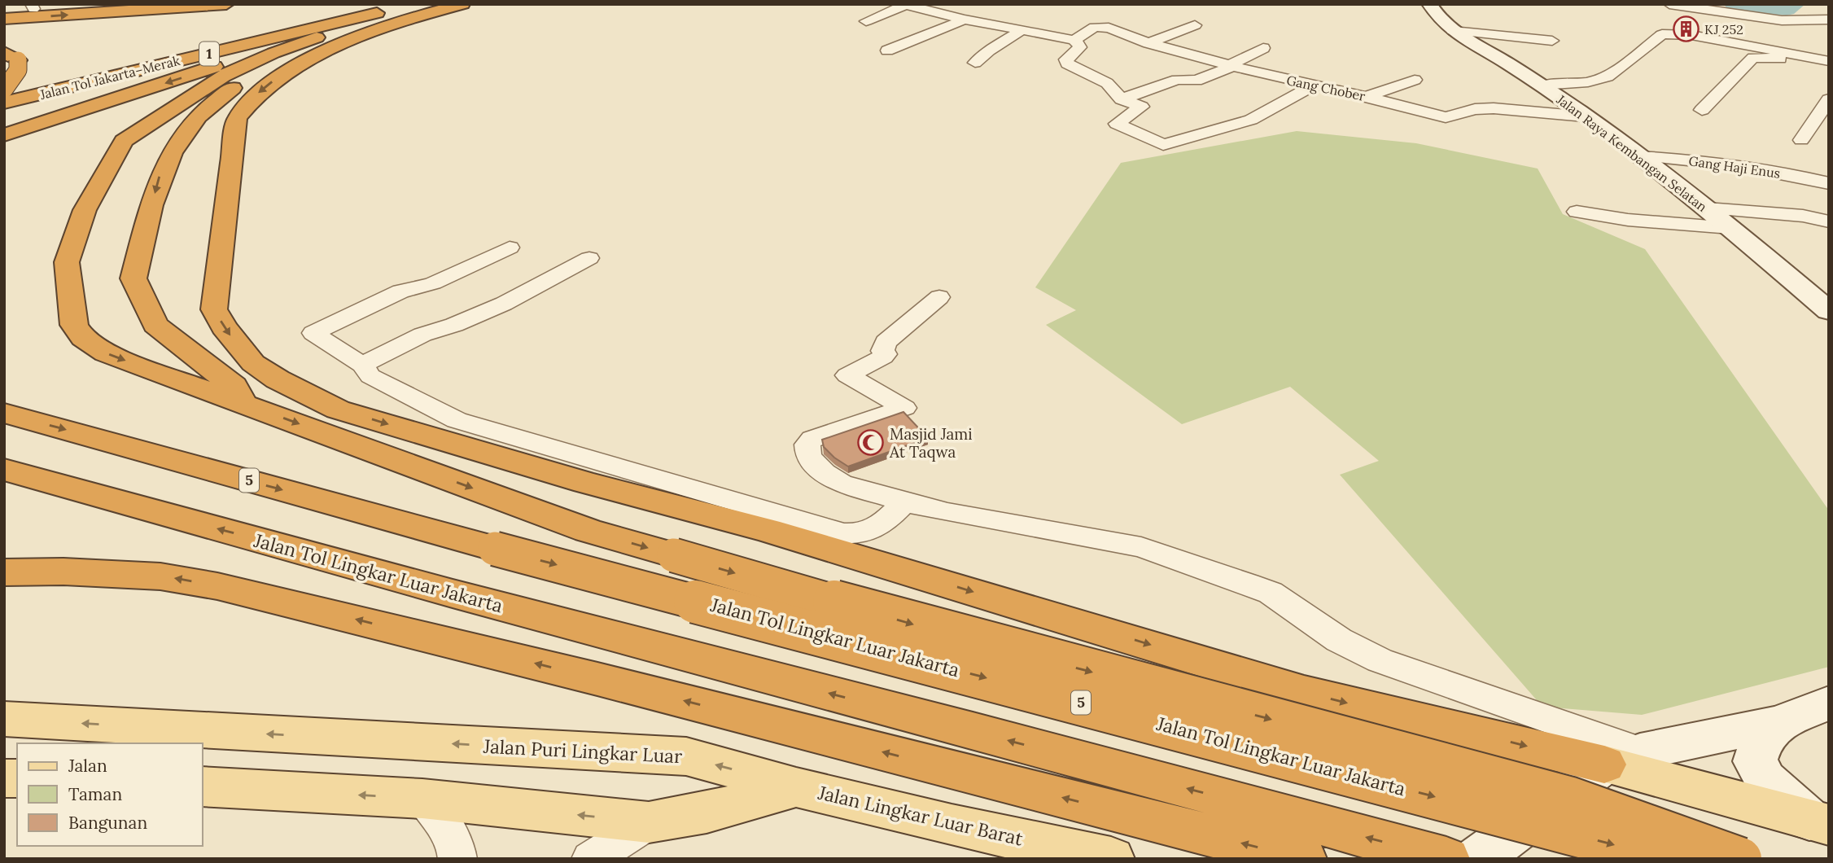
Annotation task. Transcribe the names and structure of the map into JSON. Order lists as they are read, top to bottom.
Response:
{
  "streets": {
    "highway": [
      "1",
      "Jalan Tol Jakarta–Merak",
      "5",
      "Jalan Tol Lingkar Luar Jakarta"
    ],
    "main road": ["Jalan Raya Kembangan Selatan", "Jalan Puri Lingkar Luar", "Jalan Lingkar Luar Barat"],
    "street": ["Gang Chober", "Gang Haji Enus"]
  },
  "crossings": [
    ["Gang Chober", "Jalan Raya Kembangan Selatan"],
    ["Jalan Raya Kembangan Selatan", "Gang Haji Enus"],
    ["Jalan Puri Lingkar Luar", "Jalan Lingkar Luar Barat"]
  ],
  "places": {
    "building": ["KJ 252"],
    "mosque": ["Masjid Jami At Taqwa"]
  },
  "legend": ["Jalan", "Taman", "Bangunan"]
}
